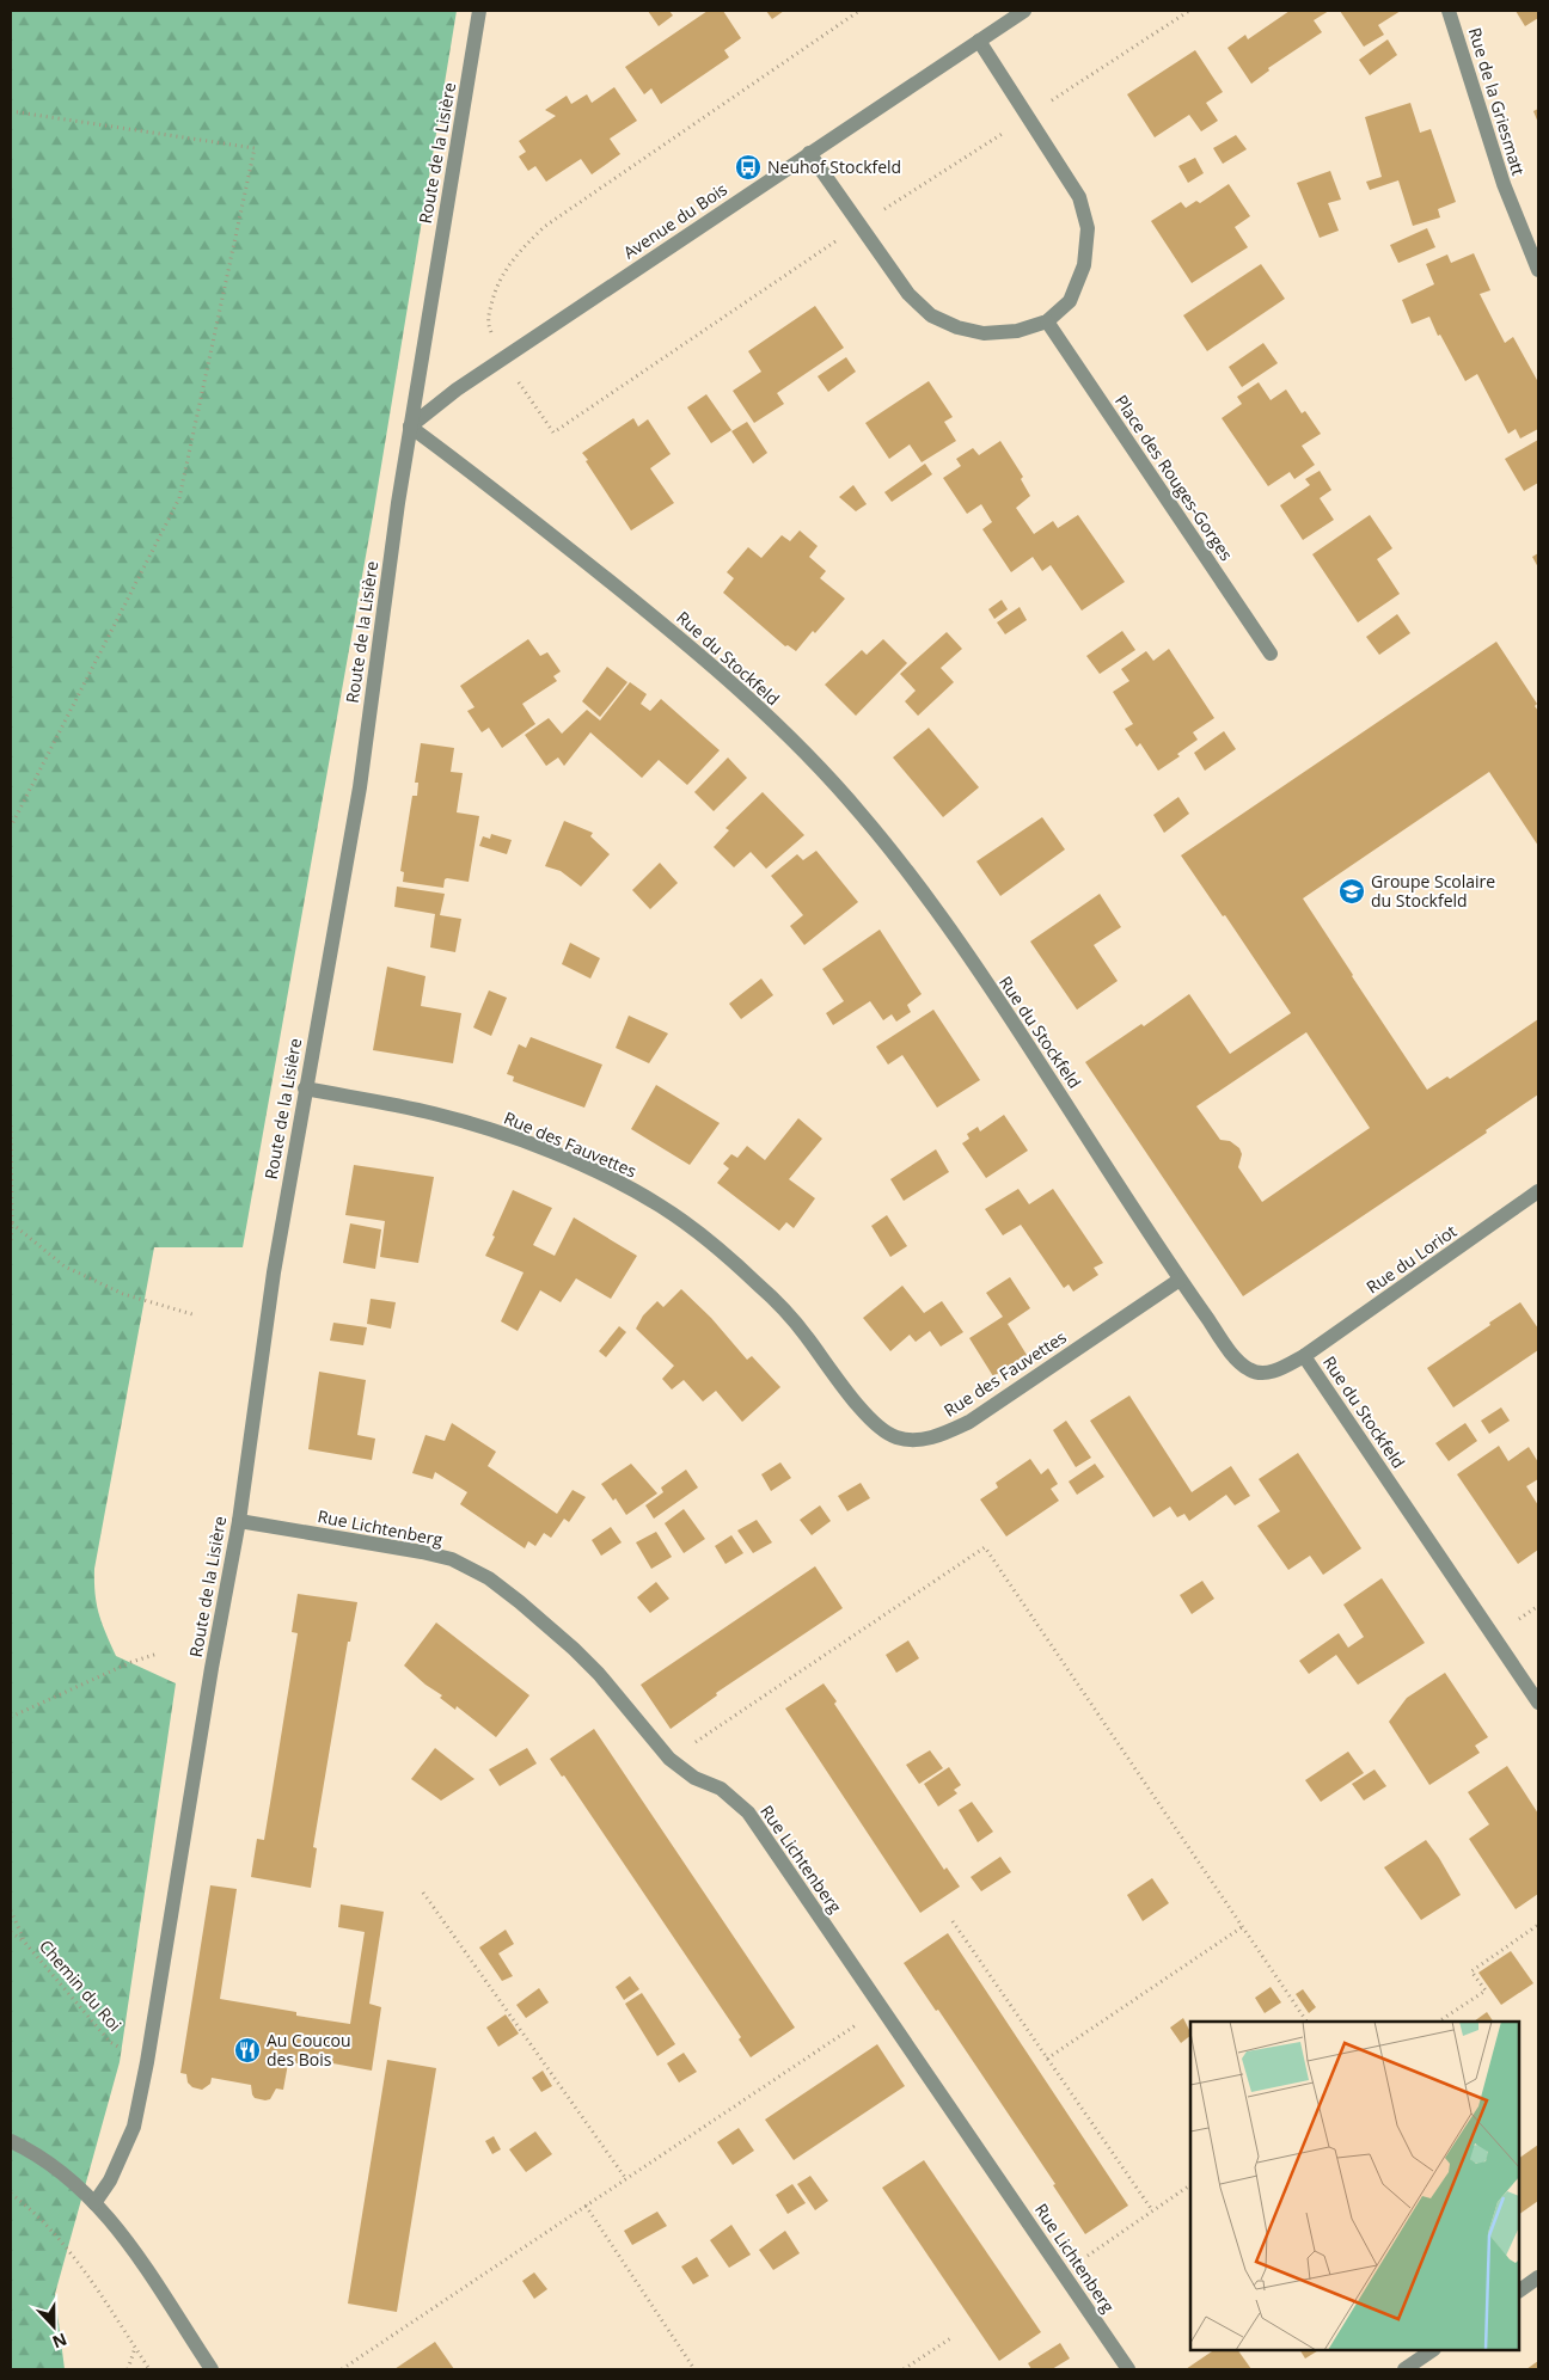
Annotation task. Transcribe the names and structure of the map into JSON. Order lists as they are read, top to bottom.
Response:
{
  "streets": {
    "street": [
      "Rue de la Griesmatt",
      "Route de la Lisière",
      "Avenue du Bois",
      "Place des Rouges-Gorges",
      "Rue du Stockfeld",
      "Rue des Fauvettes",
      "Rue du Loriot",
      "Rue Lichtenberg"
    ],
    "path": ["Chemin du Roi"]
  },
  "crossings": [
    ["Route de la Lisière", "Avenue du Bois"],
    ["Route de la Lisière", "Rue du Stockfeld"],
    ["Route de la Lisière", "Rue des Fauvettes"],
    ["Route de la Lisière", "Rue Lichtenberg"],
    ["Route de la Lisière", "Chemin du Roi"],
    ["Avenue du Bois", "Rue du Stockfeld"],
    ["Rue du Stockfeld", "Rue des Fauvettes"],
    ["Rue du Stockfeld", "Rue du Loriot"]
  ],
  "places": {
    "bus stop": ["Neuhof Stockfeld"],
    "school or university": ["Groupe Scolaire du Stockfeld"],
    "restaurant": ["Au Coucou des Bois"]
  },
  "north": "bottom"
}
